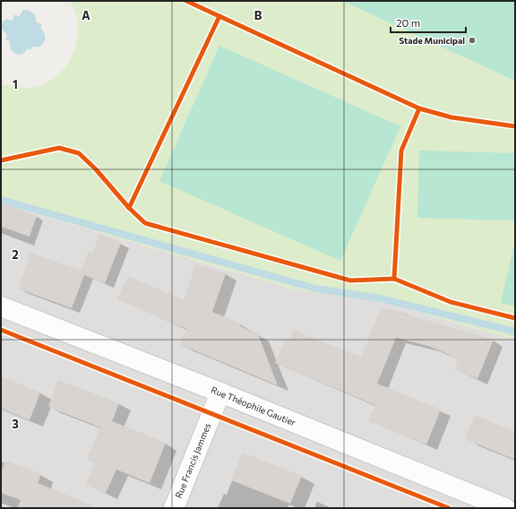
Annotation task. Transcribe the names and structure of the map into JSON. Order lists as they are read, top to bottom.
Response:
{
  "streets": {
    "street": ["Rue Théophile Gautier", "Rue Francis Jammes"]
  },
  "crossings": [
    ["Rue Théophile Gautier", "Rue Francis Jammes"]
  ],
  "places": ["Stade Municipal"],
  "scale_bar": "20 m",
  "grid": {
    "columns": ["A", "B"],
    "rows": ["1", "2", "3"]
  }
}
